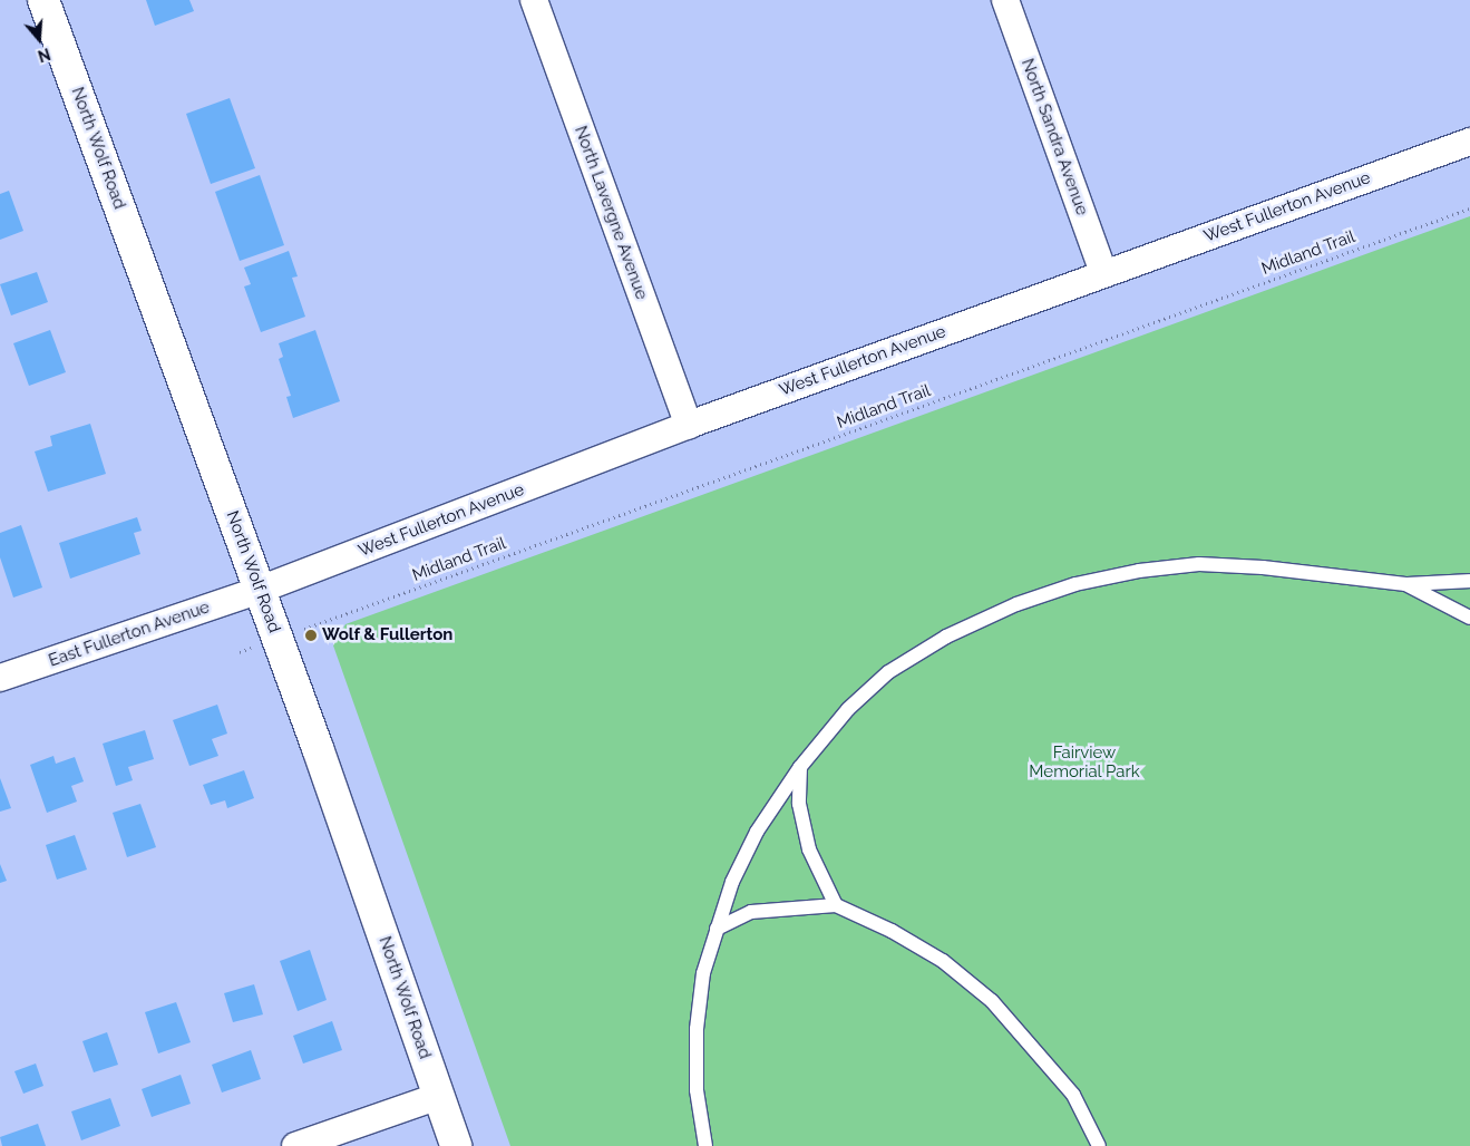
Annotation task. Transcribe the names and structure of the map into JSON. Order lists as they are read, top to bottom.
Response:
{
  "streets": {
    "main road": ["North Wolf Road"],
    "street": [
      "North Sandra Avenue",
      "West Fullerton Avenue",
      "North Lavergne Avenue",
      "East Fullerton Avenue"
    ],
    "path": ["Midland Trail"]
  },
  "crossings": [
    ["North Sandra Avenue", "West Fullerton Avenue"],
    ["North Wolf Road", "West Fullerton Avenue"],
    ["North Wolf Road", "East Fullerton Avenue"],
    ["West Fullerton Avenue", "North Lavergne Avenue"],
    ["West Fullerton Avenue", "East Fullerton Avenue"]
  ],
  "parks": ["Fairview Memorial Park"],
  "places": ["Wolf & Fullerton"],
  "north": "bottom"
}
